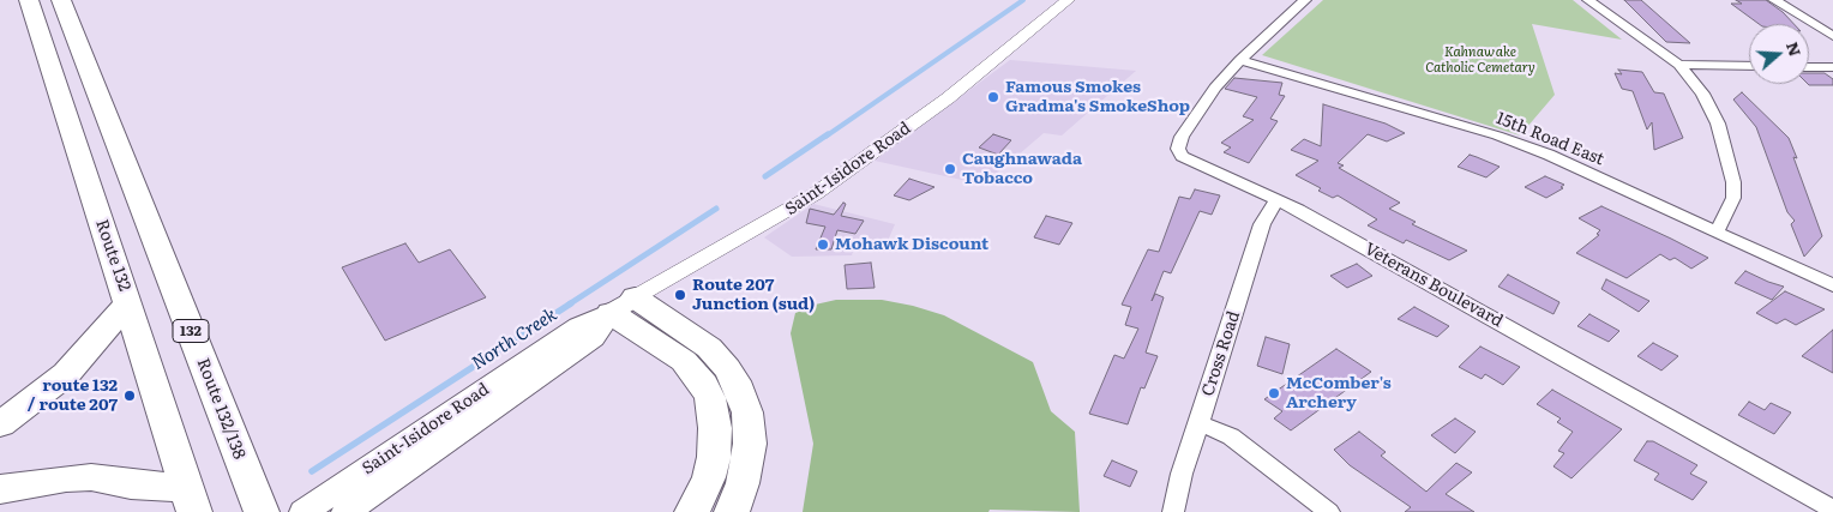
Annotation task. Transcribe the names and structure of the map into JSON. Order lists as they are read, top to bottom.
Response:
{
  "streets": {
    "highway": ["Route 132", "132", "Route 132/138"],
    "main road": ["Saint-Isidore Road"],
    "street": ["15th Road East", "Veterans Boulevard", "Cross Road"]
  },
  "crossings": [
    ["15th Road East", "Veterans Boulevard"],
    ["Veterans Boulevard", "Cross Road"]
  ],
  "water": ["North Creek"],
  "parks": ["Kahnawake Catholic Cemetary"],
  "places": [
    "Famous Smokes Gradma's SmokeShop",
    "Caughnawada Tobacco",
    "Mohawk Discount",
    "Route 207 Junction (sud)",
    "McComber's Archery",
    "route 132 / route 207"
  ],
  "north": "right"
}
